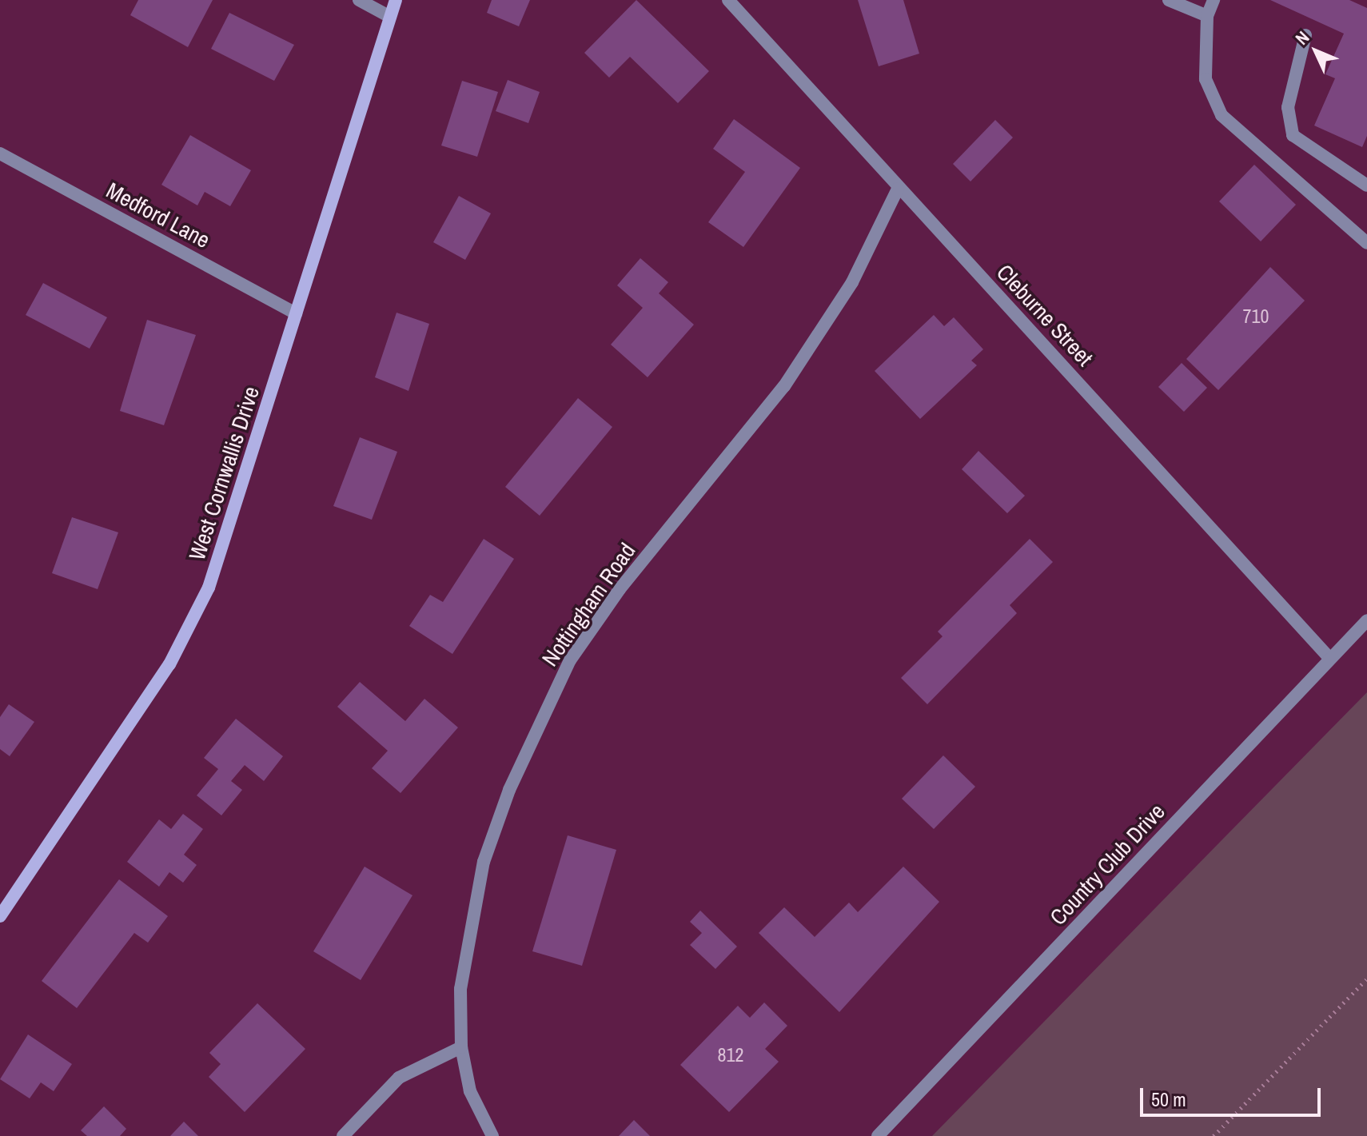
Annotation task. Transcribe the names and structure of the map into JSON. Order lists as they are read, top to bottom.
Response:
{
  "streets": {
    "street": [
      "Medford Lane",
      "Cleburne Street",
      "West Cornwallis Drive",
      "Nottingham Road",
      "Country Club Drive"
    ]
  },
  "crossings": [
    ["Medford Lane", "West Cornwallis Drive"],
    ["Cleburne Street", "Nottingham Road"],
    ["Cleburne Street", "Country Club Drive"]
  ],
  "house_numbers": ["710", "812"],
  "scale_bar": "50 m",
  "north": "top left"
}
